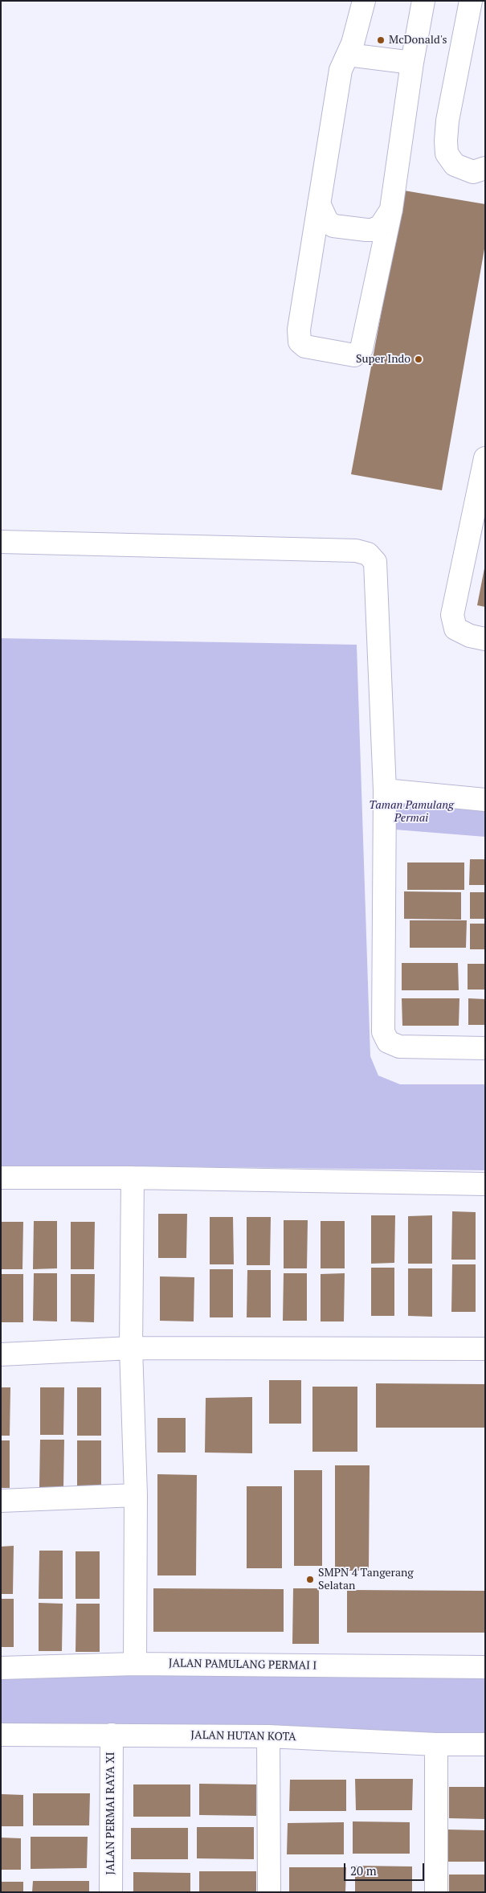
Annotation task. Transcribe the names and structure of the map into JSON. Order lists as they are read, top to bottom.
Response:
{
  "streets": {
    "street": ["JALAN PAMULANG PERMAI I", "JALAN HUTAN KOTA", "JALAN PERMAI RAYA XI"]
  },
  "crossings": [
    ["JALAN HUTAN KOTA", "JALAN PERMAI RAYA XI"]
  ],
  "parks": ["Taman Pamulang Permai"],
  "places": ["McDonald's", "Super Indo", "SMPN 4 Tangerang Selatan"],
  "scale_bar": "20 m"
}
